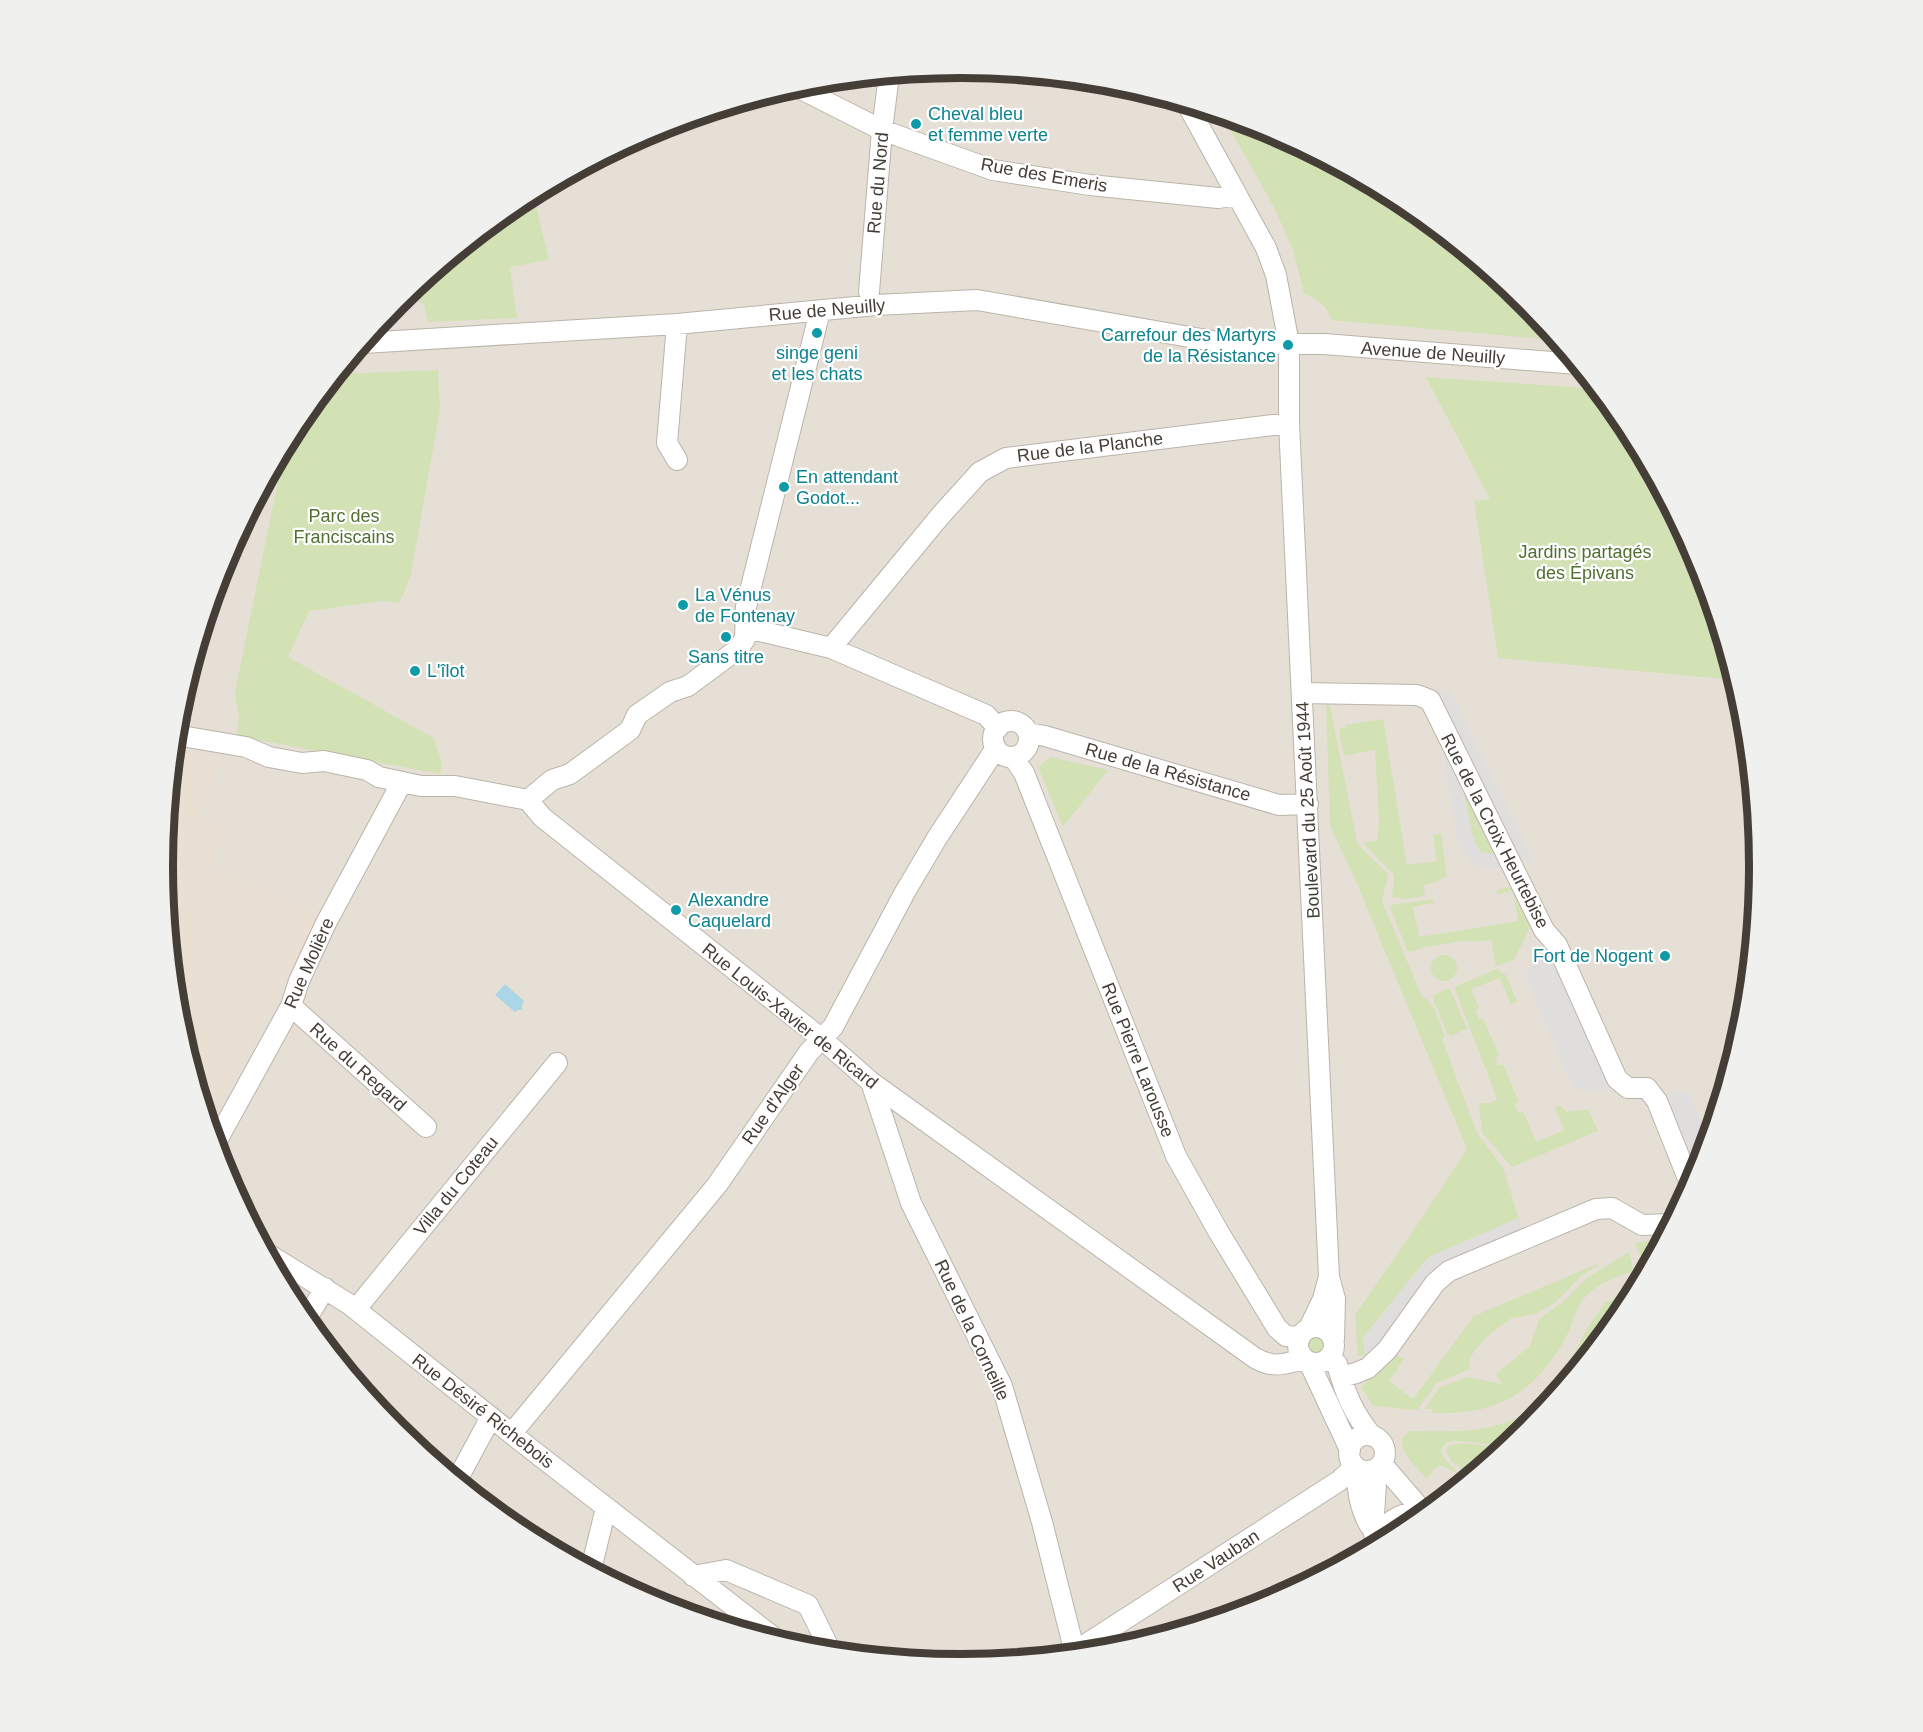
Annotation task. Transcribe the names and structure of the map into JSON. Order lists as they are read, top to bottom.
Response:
{
  "streets": {
    "street": [
      "Rue des Emeris",
      "Rue du Nord",
      "Rue de Neuilly",
      "Avenue de Neuilly",
      "Rue de la Planche",
      "Rue de la Résistance",
      "Boulevard du 25 Août 1944",
      "Rue de la Croix Heurtebise",
      "Rue Molière",
      "Rue Louis-Xavier de Ricard",
      "Rue Pierre Larousse",
      "Rue du Regard",
      "Rue d'Alger",
      "Villa du Coteau",
      "Rue de la Corneille",
      "Rue Désiré Richebois",
      "Rue Vauban"
    ]
  },
  "crossings": [
    ["Rue des Emeris", "Rue du Nord"],
    ["Rue des Emeris", "Boulevard du 25 Août 1944"],
    ["Rue de Neuilly", "Avenue de Neuilly"],
    ["Rue de Neuilly", "Boulevard du 25 Août 1944"],
    ["Avenue de Neuilly", "Boulevard du 25 Août 1944"],
    ["Rue de la Planche", "Boulevard du 25 Août 1944"],
    ["Rue de la Résistance", "Boulevard du 25 Août 1944"],
    ["Rue de la Résistance", "Rue Pierre Larousse"],
    ["Rue de la Résistance", "Rue d'Alger"],
    ["Boulevard du 25 Août 1944", "Rue de la Croix Heurtebise"],
    ["Boulevard du 25 Août 1944", "Rue Louis-Xavier de Ricard"],
    ["Boulevard du 25 Août 1944", "Rue Pierre Larousse"],
    ["Boulevard du 25 Août 1944", "Rue Vauban"],
    ["Rue Molière", "Rue du Regard"],
    ["Rue Louis-Xavier de Ricard", "Rue Pierre Larousse"],
    ["Rue Louis-Xavier de Ricard", "Rue d'Alger"],
    ["Rue Louis-Xavier de Ricard", "Rue de la Corneille"],
    ["Rue Pierre Larousse", "Rue d'Alger"],
    ["Rue d'Alger", "Rue Désiré Richebois"],
    ["Villa du Coteau", "Rue Désiré Richebois"]
  ],
  "parks": ["Parc des Franciscains", "Jardins partagés des Épivans"],
  "places": [
    "Cheval bleu et femme verte",
    "singe geni et les chats",
    "Carrefour des Martyrs de la Résistance",
    "En attendant Godot...",
    "La Vénus de Fontenay",
    "Sans titre",
    "L'îlot",
    "Alexandre Caquelard",
    "Fort de Nogent"
  ]
}
